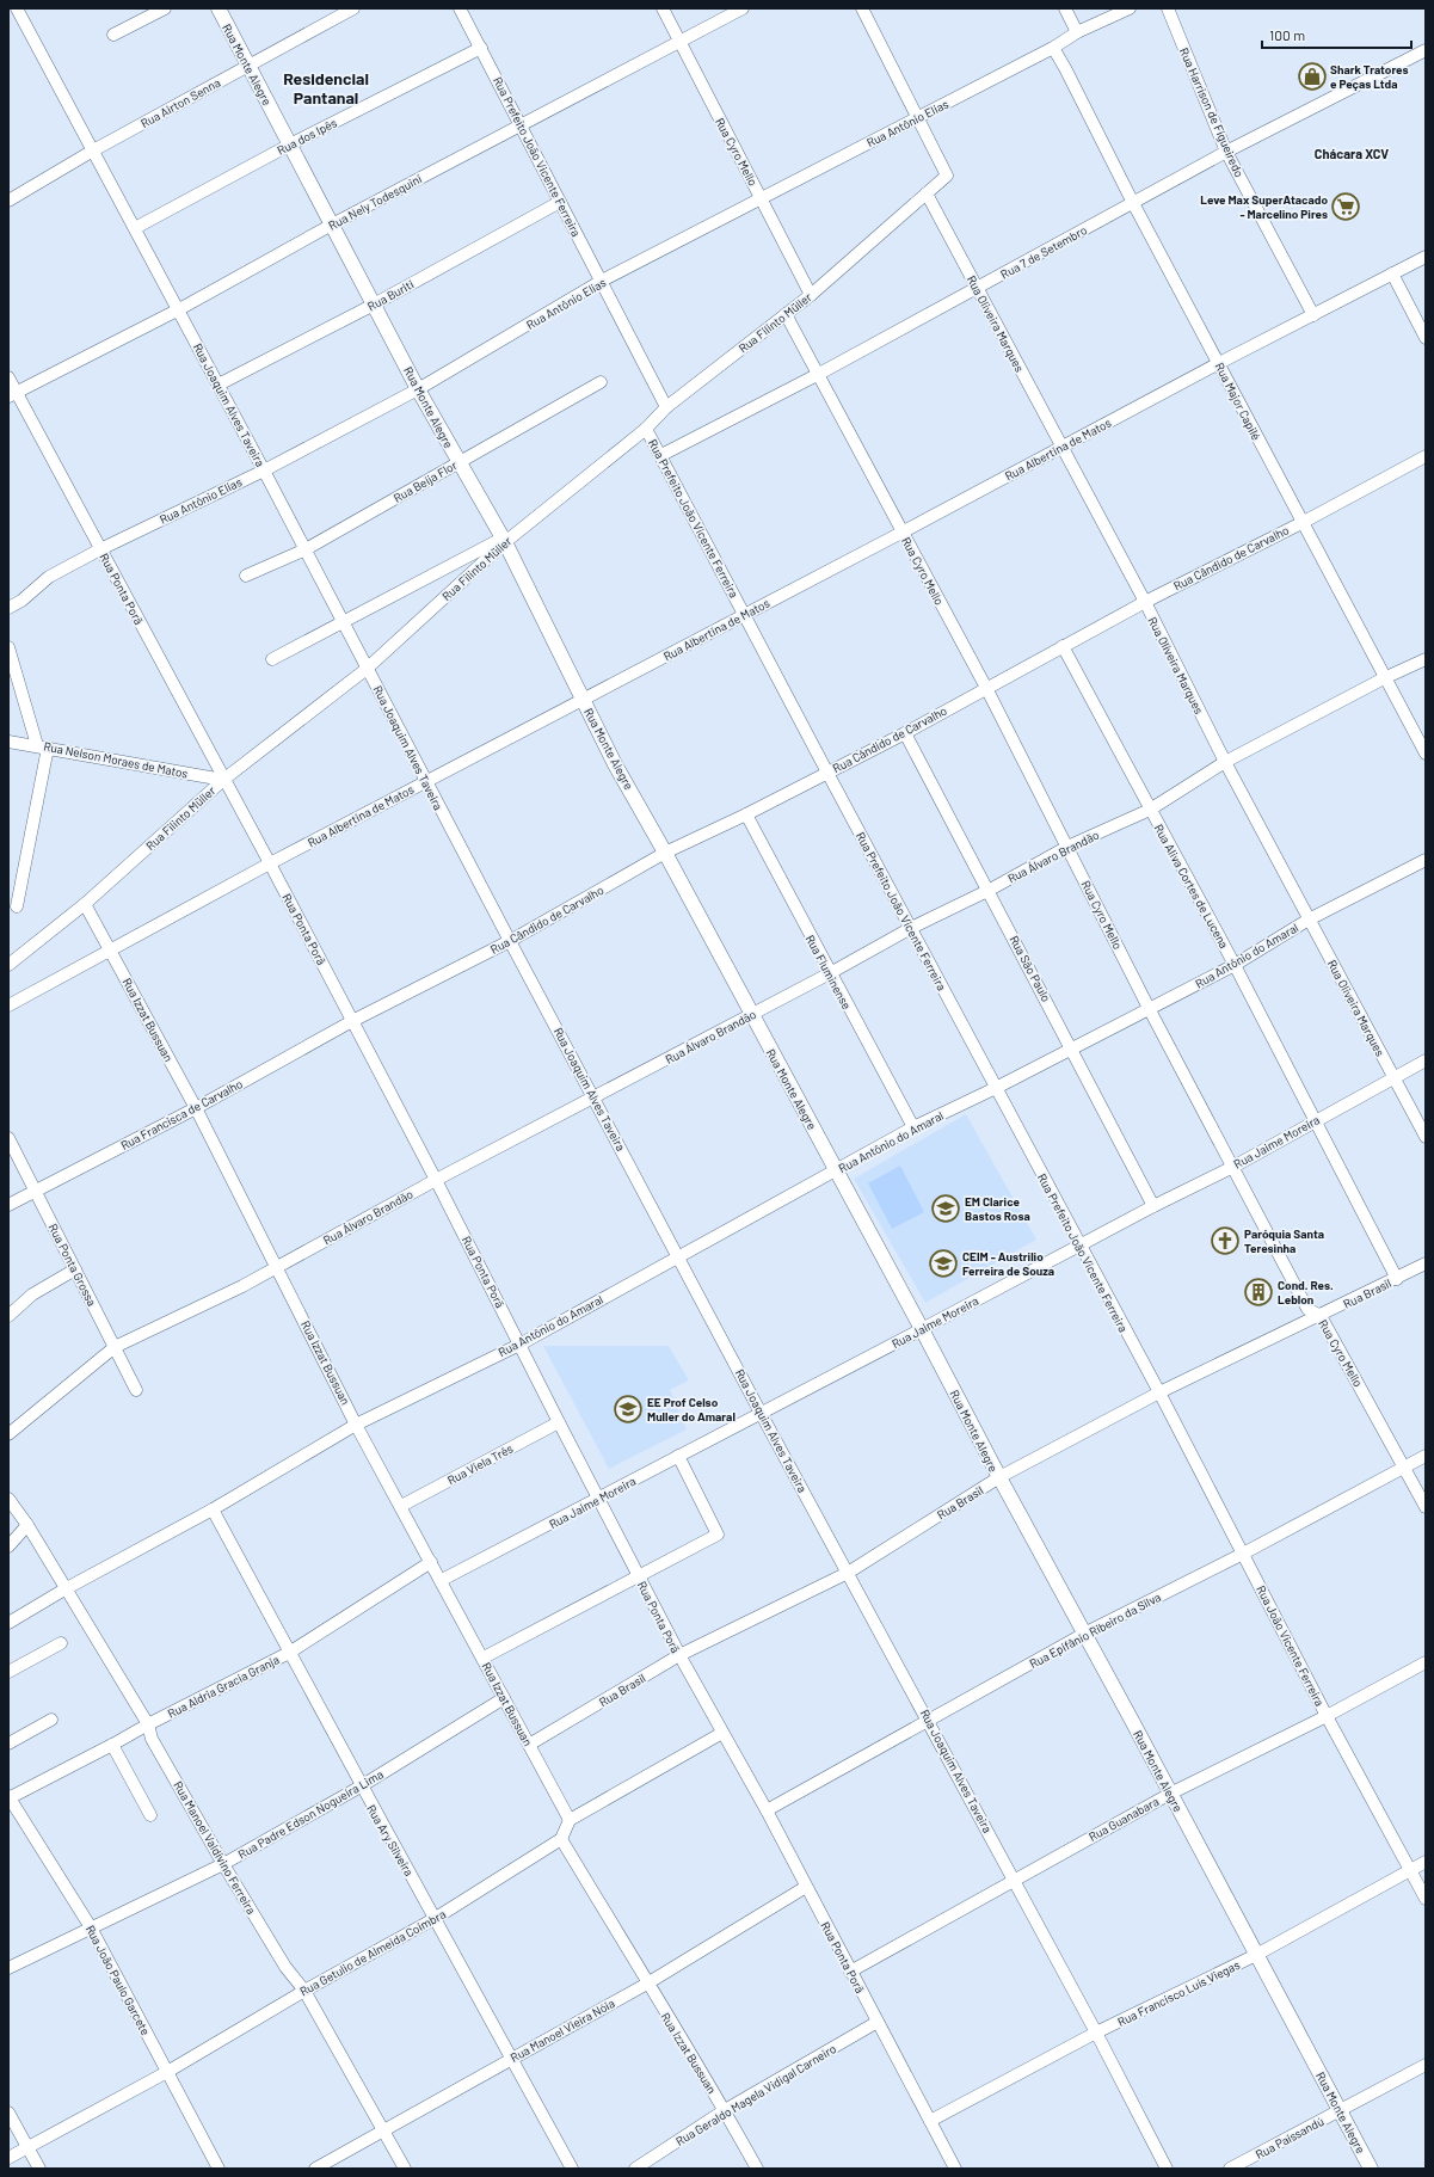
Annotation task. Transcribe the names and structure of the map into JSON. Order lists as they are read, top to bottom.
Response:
{
  "streets": {
    "street": [
      "Rua Monte Alegre",
      "Rua Airton Senna",
      "Rua Harrison de Figueiredo",
      "Rua Antônio Elias",
      "Rua dos Ipês",
      "Rua Cyro Mello",
      "Rua Prefeito João Vicente Ferreira",
      "Rua Nely Todesquini",
      "Rua 7 de Setembro",
      "Rua Buriti",
      "Rua Filinto Müller",
      "Rua Oliveira Marques",
      "Rua Major Capilé",
      "Rua Joaquim Alves Taveira",
      "Rua Albertina de Matos",
      "Rua Beija Flor",
      "Rua Cândido de Carvalho",
      "Rua Ponta Porã",
      "Rua Nelson Moraes de Matos",
      "Rua Álvaro Brandão",
      "Rua Aliva Cortes de Lucena",
      "Rua Antônio do Amaral",
      "Rua São Paulo",
      "Rua Fluminense",
      "Rua Izzat Bussuan",
      "Rua Francisca de Carvalho",
      "Rua Jaime Moreira",
      "Rua Ponta Grossa",
      "Rua Brasil",
      "Rua Viela Três",
      "Rua Epifânio Ribeiro da Silva",
      "Rua João Vicente Ferreira",
      "Rua Aldria Gracia Granja",
      "Rua Padre Edson Nogueira Lima",
      "Rua Guanabara",
      "Rua Ary Silveira",
      "Rua Manoel Valdivino Ferreira",
      "Rua Getulio de Almeida Coimbra",
      "Rua João Paulo Garcete",
      "Rua Francisco Luís Viegas",
      "Rua Manoel Vieira Nóia",
      "Rua Geraldo Magela Vidigal Carneiro",
      "Rua Paissandú"
    ]
  },
  "crossings": [
    ["Rua Monte Alegre", "Rua Airton Senna"],
    ["Rua Monte Alegre", "Rua Antônio Elias"],
    ["Rua Monte Alegre", "Rua dos Ipês"],
    ["Rua Monte Alegre", "Rua Nely Todesquini"],
    ["Rua Monte Alegre", "Rua Buriti"],
    ["Rua Monte Alegre", "Rua Filinto Müller"],
    ["Rua Monte Alegre", "Rua Albertina de Matos"],
    ["Rua Monte Alegre", "Rua Beija Flor"],
    ["Rua Monte Alegre", "Rua Cândido de Carvalho"],
    ["Rua Monte Alegre", "Rua Álvaro Brandão"],
    ["Rua Monte Alegre", "Rua Antônio do Amaral"],
    ["Rua Monte Alegre", "Rua Jaime Moreira"],
    ["Rua Monte Alegre", "Rua Brasil"],
    ["Rua Monte Alegre", "Rua Epifânio Ribeiro da Silva"],
    ["Rua Monte Alegre", "Rua Guanabara"],
    ["Rua Monte Alegre", "Rua Francisco Luís Viegas"],
    ["Rua Monte Alegre", "Rua Paissandú"],
    ["Rua Airton Senna", "Rua Joaquim Alves Taveira"],
    ["Rua Harrison de Figueiredo", "Rua 7 de Setembro"],
    ["Rua Harrison de Figueiredo", "Rua Albertina de Matos"],
    ["Rua Antônio Elias", "Rua Cyro Mello"],
    ["Rua Antônio Elias", "Rua Prefeito João Vicente Ferreira"],
    ["Rua Antônio Elias", "Rua Filinto Müller"],
    ["Rua Antônio Elias", "Rua Major Capilé"],
    ["Rua Antônio Elias", "Rua Joaquim Alves Taveira"],
    ["Rua Antônio Elias", "Rua Ponta Porã"],
    ["Rua dos Ipês", "Rua Prefeito João Vicente Ferreira"],
    ["Rua dos Ipês", "Rua Joaquim Alves Taveira"],
    ["Rua Cyro Mello", "Rua Nely Todesquini"],
    ["Rua Cyro Mello", "Rua 7 de Setembro"],
    ["Rua Cyro Mello", "Rua Filinto Müller"],
    ["Rua Cyro Mello", "Rua Albertina de Matos"],
    ["Rua Cyro Mello", "Rua Cândido de Carvalho"],
    ["Rua Cyro Mello", "Rua Álvaro Brandão"],
    ["Rua Cyro Mello", "Rua Antônio do Amaral"],
    ["Rua Cyro Mello", "Rua Jaime Moreira"],
    ["Rua Cyro Mello", "Rua Brasil"],
    ["Rua Cyro Mello", "Rua Epifânio Ribeiro da Silva"],
    ["Rua Prefeito João Vicente Ferreira", "Rua Nely Todesquini"],
    ["Rua Prefeito João Vicente Ferreira", "Rua 7 de Setembro"],
    ["Rua Prefeito João Vicente Ferreira", "Rua Buriti"],
    ["Rua Prefeito João Vicente Ferreira", "Rua Filinto Müller"],
    ["Rua Prefeito João Vicente Ferreira", "Rua Albertina de Matos"],
    ["Rua Prefeito João Vicente Ferreira", "Rua Cândido de Carvalho"],
    ["Rua Prefeito João Vicente Ferreira", "Rua Álvaro Brandão"],
    ["Rua Prefeito João Vicente Ferreira", "Rua Antônio do Amaral"],
    ["Rua Prefeito João Vicente Ferreira", "Rua Jaime Moreira"],
    ["Rua Prefeito João Vicente Ferreira", "Rua Brasil"],
    ["Rua Prefeito João Vicente Ferreira", "Rua João Vicente Ferreira"],
    ["Rua Nely Todesquini", "Rua Joaquim Alves Taveira"],
    ["Rua Nely Todesquini", "Rua Ponta Porã"],
    ["Rua 7 de Setembro", "Rua Oliveira Marques"],
    ["Rua 7 de Setembro", "Rua Major Capilé"],
    ["Rua Buriti", "Rua Joaquim Alves Taveira"],
    ["Rua Filinto Müller", "Rua Oliveira Marques"],
    ["Rua Filinto Müller", "Rua Joaquim Alves Taveira"],
    ["Rua Filinto Müller", "Rua Ponta Porã"],
    ["Rua Filinto Müller", "Rua Nelson Moraes de Matos"],
    ["Rua Filinto Müller", "Rua Izzat Bussuan"],
    ["Rua Oliveira Marques", "Rua Albertina de Matos"],
    ["Rua Oliveira Marques", "Rua Cândido de Carvalho"],
    ["Rua Oliveira Marques", "Rua Álvaro Brandão"],
    ["Rua Oliveira Marques", "Rua Antônio do Amaral"],
    ["Rua Oliveira Marques", "Rua Jaime Moreira"],
    ["Rua Major Capilé", "Rua Albertina de Matos"],
    ["Rua Major Capilé", "Rua Cândido de Carvalho"],
    ["Rua Major Capilé", "Rua Álvaro Brandão"],
    ["Rua Joaquim Alves Taveira", "Rua Albertina de Matos"],
    ["Rua Joaquim Alves Taveira", "Rua Beija Flor"],
    ["Rua Joaquim Alves Taveira", "Rua Cândido de Carvalho"],
    ["Rua Joaquim Alves Taveira", "Rua Álvaro Brandão"],
    ["Rua Joaquim Alves Taveira", "Rua Antônio do Amaral"],
    ["Rua Joaquim Alves Taveira", "Rua Jaime Moreira"],
    ["Rua Joaquim Alves Taveira", "Rua Brasil"],
    ["Rua Joaquim Alves Taveira", "Rua Epifânio Ribeiro da Silva"],
    ["Rua Joaquim Alves Taveira", "Rua Guanabara"],
    ["Rua Joaquim Alves Taveira", "Rua Francisco Luís Viegas"],
    ["Rua Albertina de Matos", "Rua Ponta Porã"],
    ["Rua Albertina de Matos", "Rua Izzat Bussuan"],
    ["Rua Cândido de Carvalho", "Rua Ponta Porã"],
    ["Rua Cândido de Carvalho", "Rua Aliva Cortes de Lucena"],
    ["Rua Cândido de Carvalho", "Rua São Paulo"],
    ["Rua Cândido de Carvalho", "Rua Fluminense"],
    ["Rua Cândido de Carvalho", "Rua Francisca de Carvalho"],
    ["Rua Ponta Porã", "Rua Nelson Moraes de Matos"],
    ["Rua Ponta Porã", "Rua Álvaro Brandão"],
    ["Rua Ponta Porã", "Rua Antônio do Amaral"],
    ["Rua Ponta Porã", "Rua Francisca de Carvalho"],
    ["Rua Ponta Porã", "Rua Jaime Moreira"],
    ["Rua Ponta Porã", "Rua Brasil"],
    ["Rua Ponta Porã", "Rua Viela Três"],
    ["Rua Ponta Porã", "Rua Epifânio Ribeiro da Silva"],
    ["Rua Ponta Porã", "Rua Guanabara"],
    ["Rua Ponta Porã", "Rua Francisco Luís Viegas"],
    ["Rua Ponta Porã", "Rua Manoel Vieira Nóia"],
    ["Rua Ponta Porã", "Rua Geraldo Magela Vidigal Carneiro"],
    ["Rua Álvaro Brandão", "Rua Aliva Cortes de Lucena"],
    ["Rua Álvaro Brandão", "Rua São Paulo"],
    ["Rua Álvaro Brandão", "Rua Fluminense"],
    ["Rua Álvaro Brandão", "Rua Izzat Bussuan"],
    ["Rua Álvaro Brandão", "Rua Ponta Grossa"],
    ["Rua Aliva Cortes de Lucena", "Rua Antônio do Amaral"],
    ["Rua Aliva Cortes de Lucena", "Rua Jaime Moreira"],
    ["Rua Aliva Cortes de Lucena", "Rua Brasil"],
    ["Rua Antônio do Amaral", "Rua São Paulo"],
    ["Rua Antônio do Amaral", "Rua Fluminense"],
    ["Rua Antônio do Amaral", "Rua Izzat Bussuan"],
    ["Rua Antônio do Amaral", "Rua Ary Silveira"],
    ["Rua Antônio do Amaral", "Rua Manoel Valdivino Ferreira"],
    ["Rua São Paulo", "Rua Jaime Moreira"],
    ["Rua Izzat Bussuan", "Rua Francisca de Carvalho"],
    ["Rua Izzat Bussuan", "Rua Jaime Moreira"],
    ["Rua Izzat Bussuan", "Rua Brasil"],
    ["Rua Izzat Bussuan", "Rua Viela Três"],
    ["Rua Izzat Bussuan", "Rua Aldria Gracia Granja"],
    ["Rua Izzat Bussuan", "Rua Padre Edson Nogueira Lima"],
    ["Rua Izzat Bussuan", "Rua Getulio de Almeida Coimbra"],
    ["Rua Izzat Bussuan", "Rua Manoel Vieira Nóia"],
    ["Rua Izzat Bussuan", "Rua Geraldo Magela Vidigal Carneiro"],
    ["Rua Francisca de Carvalho", "Rua Ponta Grossa"],
    ["Rua Brasil", "Rua João Vicente Ferreira"],
    ["Rua Epifânio Ribeiro da Silva", "Rua João Vicente Ferreira"],
    ["Rua João Vicente Ferreira", "Rua Guanabara"],
    ["Rua João Vicente Ferreira", "Rua Francisco Luís Viegas"],
    ["Rua Aldria Gracia Granja", "Rua Ary Silveira"],
    ["Rua Aldria Gracia Granja", "Rua Manoel Valdivino Ferreira"],
    ["Rua Aldria Gracia Granja", "Rua João Paulo Garcete"],
    ["Rua Padre Edson Nogueira Lima", "Rua Ary Silveira"],
    ["Rua Padre Edson Nogueira Lima", "Rua Manoel Valdivino Ferreira"],
    ["Rua Padre Edson Nogueira Lima", "Rua João Paulo Garcete"],
    ["Rua Ary Silveira", "Rua Getulio de Almeida Coimbra"],
    ["Rua Ary Silveira", "Rua Manoel Vieira Nóia"],
    ["Rua Manoel Valdivino Ferreira", "Rua Getulio de Almeida Coimbra"],
    ["Rua Manoel Valdivino Ferreira", "Rua Manoel Vieira Nóia"],
    ["Rua Getulio de Almeida Coimbra", "Rua João Paulo Garcete"]
  ],
  "districts": ["Residencial Pantanal", "Chácara XCV"],
  "places": {
    "shop": ["Shark Tratores e Peças Ltda"],
    "supermarket": ["Leve Max SuperAtacado - Marcelino Pires"],
    "school or university": ["EM Clarice Bastos Rosa", "CEIM - Austrilio Ferreira de Souza", "EE Prof Celso Muller do Amaral"],
    "church": ["Paróquia Santa Teresinha"],
    "building": ["Cond. Res. Leblon"]
  },
  "scale_bar": "100 m"
}
